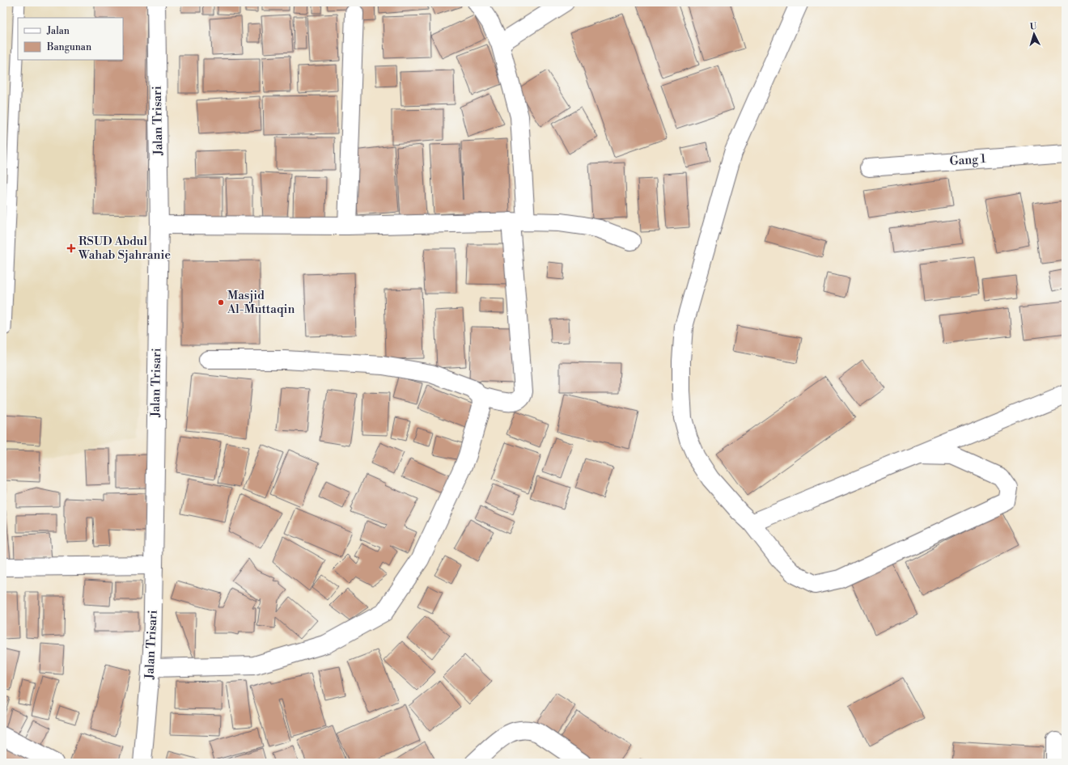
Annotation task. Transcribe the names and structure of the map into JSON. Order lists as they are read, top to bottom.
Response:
{
  "streets": {
    "street": ["Jalan Trisari", "Gang 1"]
  },
  "places": {
    "health": ["RSUD Abdul Wahab Sjahranie"],
    "other": ["Masjid Al-Muttaqin"]
  },
  "legend": ["Jalan", "Bangunan"],
  "north": "top"
}
